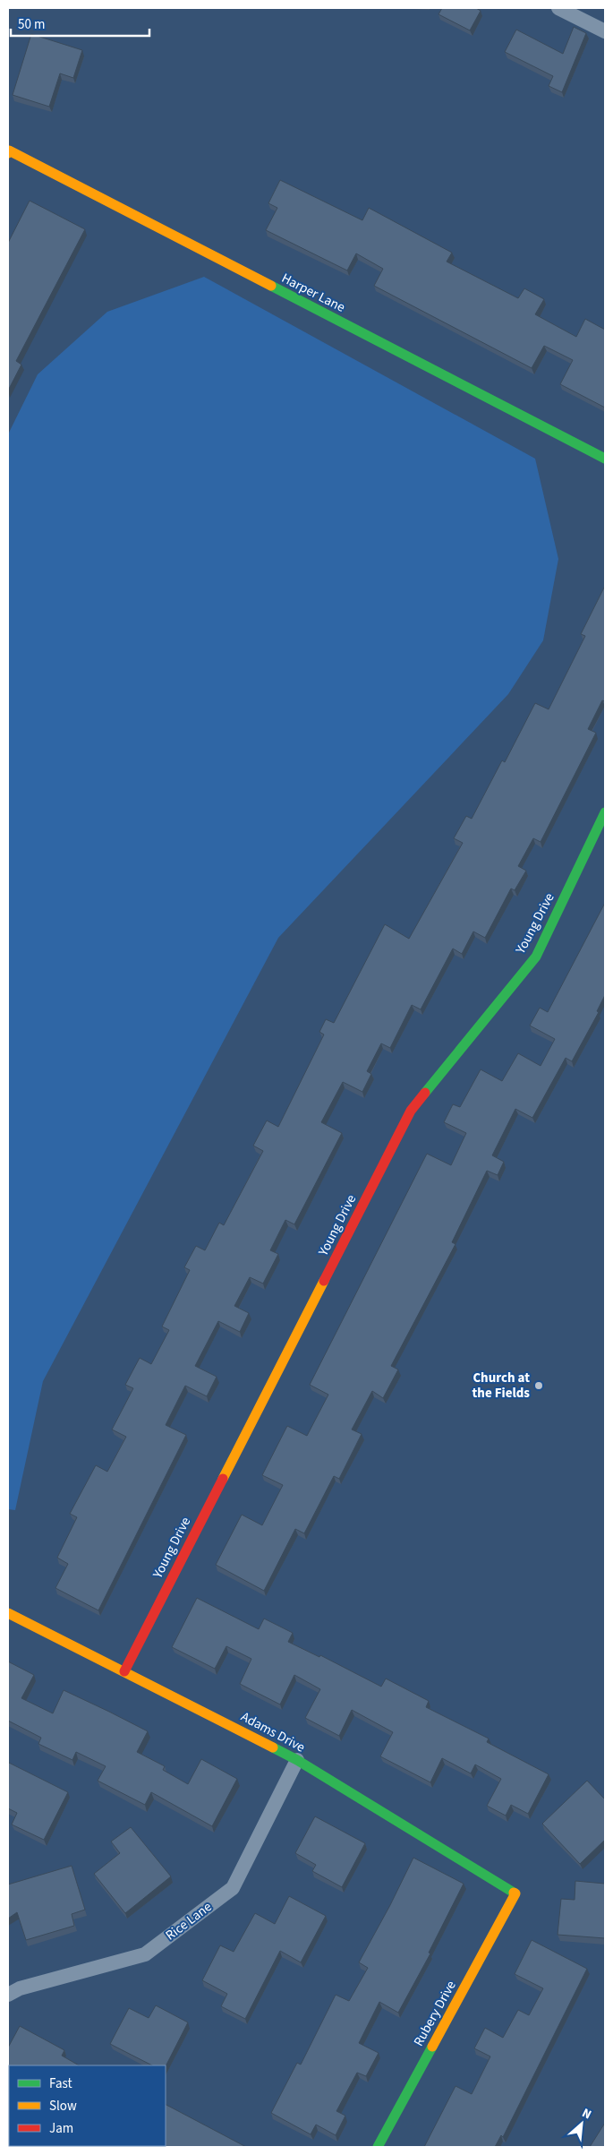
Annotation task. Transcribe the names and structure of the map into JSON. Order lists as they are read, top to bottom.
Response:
{
  "streets": {
    "street": [
      "Harper Lane",
      "Young Drive",
      "Adams Drive",
      "Rice Lane",
      "Rubery Drive"
    ]
  },
  "crossings": [
    ["Young Drive", "Adams Drive"],
    ["Adams Drive", "Rice Lane"],
    ["Adams Drive", "Rubery Drive"]
  ],
  "places": ["Church at the Fields"],
  "legend": ["Fast", "Slow", "Jam"],
  "scale_bar": "50 m",
  "north": "top right"
}
